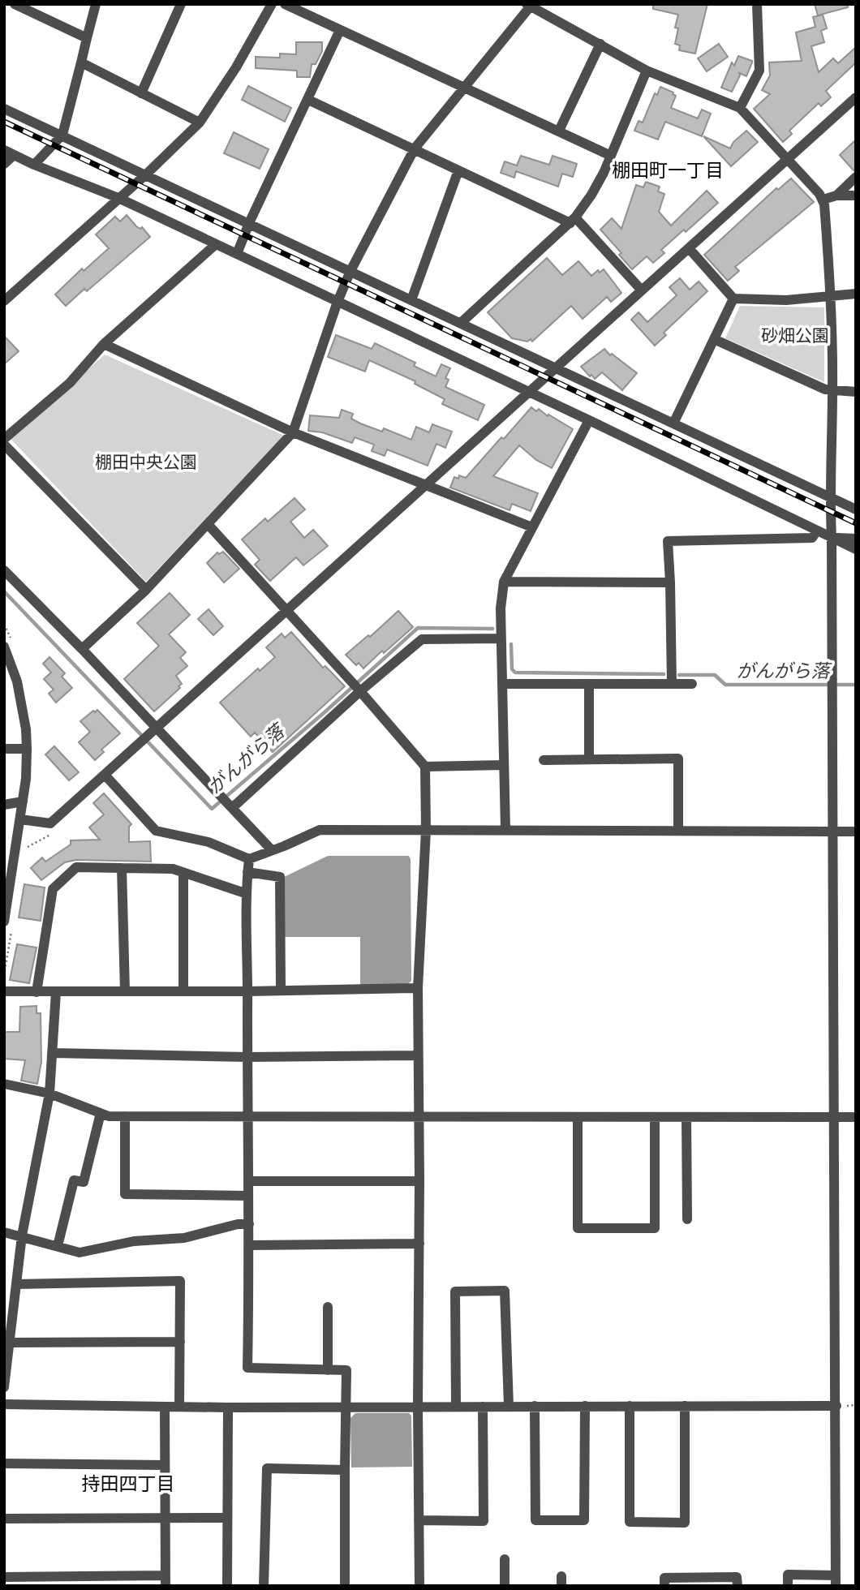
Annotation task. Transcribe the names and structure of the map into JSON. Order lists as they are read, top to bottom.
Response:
{
  "districts": ["棚田町一丁目", "持田四丁目"],
  "water": ["がんがら落"],
  "parks": ["砂畑公園", "棚田中央公園"]
}
